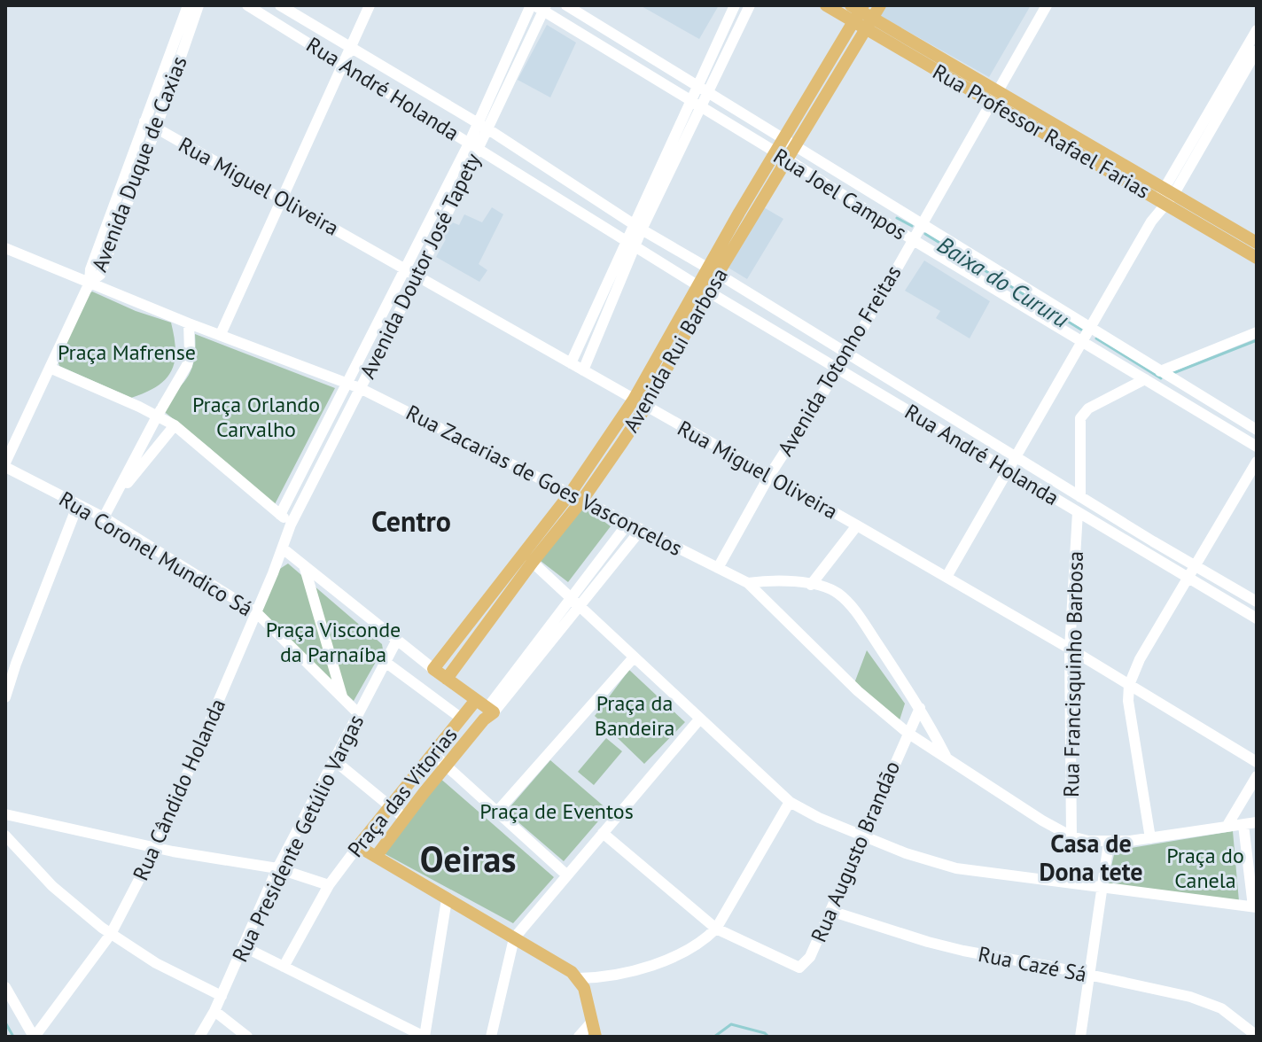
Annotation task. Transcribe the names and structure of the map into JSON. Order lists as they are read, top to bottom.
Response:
{
  "streets": {
    "main road": ["Rua Professor Rafael Farias", "Avenida Rui Barbosa", "Praça das Vitorias"],
    "street": [
      "Rua André Holanda",
      "Avenida Duque de Caxias",
      "Rua Miguel Oliveira",
      "Rua Joel Campos",
      "Avenida Doutor José Tapety",
      "Avenida Totonho Freitas",
      "Rua Zacarias de Goes Vasconcelos",
      "Rua Coronel Mundico Sá",
      "Rua Francisquinho Barbosa",
      "Rua Cândido Holanda",
      "Rua Presidente Getúlio Vargas",
      "Rua Augusto Brandão",
      "Rua Cazé Sá"
    ]
  },
  "crossings": [
    ["Rua André Holanda", "Avenida Doutor José Tapety"],
    ["Rua André Holanda", "Avenida Rui Barbosa"],
    ["Rua André Holanda", "Avenida Totonho Freitas"],
    ["Rua André Holanda", "Rua Francisquinho Barbosa"],
    ["Rua Professor Rafael Farias", "Avenida Rui Barbosa"],
    ["Rua Professor Rafael Farias", "Avenida Totonho Freitas"],
    ["Avenida Duque de Caxias", "Rua Miguel Oliveira"],
    ["Avenida Duque de Caxias", "Rua Zacarias de Goes Vasconcelos"],
    ["Rua Miguel Oliveira", "Avenida Doutor José Tapety"],
    ["Rua Miguel Oliveira", "Avenida Rui Barbosa"],
    ["Rua Miguel Oliveira", "Avenida Totonho Freitas"],
    ["Rua Miguel Oliveira", "Rua Francisquinho Barbosa"],
    ["Rua Joel Campos", "Avenida Doutor José Tapety"],
    ["Rua Joel Campos", "Avenida Rui Barbosa"],
    ["Rua Joel Campos", "Avenida Totonho Freitas"],
    ["Avenida Doutor José Tapety", "Rua Zacarias de Goes Vasconcelos"],
    ["Avenida Doutor José Tapety", "Rua Cândido Holanda"],
    ["Avenida Rui Barbosa", "Rua Zacarias de Goes Vasconcelos"],
    ["Avenida Totonho Freitas", "Rua Zacarias de Goes Vasconcelos"],
    ["Rua Zacarias de Goes Vasconcelos", "Rua Francisquinho Barbosa"],
    ["Rua Zacarias de Goes Vasconcelos", "Rua Augusto Brandão"],
    ["Rua Coronel Mundico Sá", "Rua Cândido Holanda"],
    ["Rua Coronel Mundico Sá", "Rua Presidente Getúlio Vargas"],
    ["Rua Augusto Brandão", "Rua Cazé Sá"]
  ],
  "districts": ["Centro", "Casa de Dona tete", "Oeiras"],
  "water": ["Baixa do Cururu"],
  "parks": [
    "Praça Mafrense",
    "Praça Orlando Carvalho",
    "Praça Visconde da Parnaíba",
    "Praça da Bandeira",
    "Praça de Eventos",
    "Praça do Canela"
  ]
}
